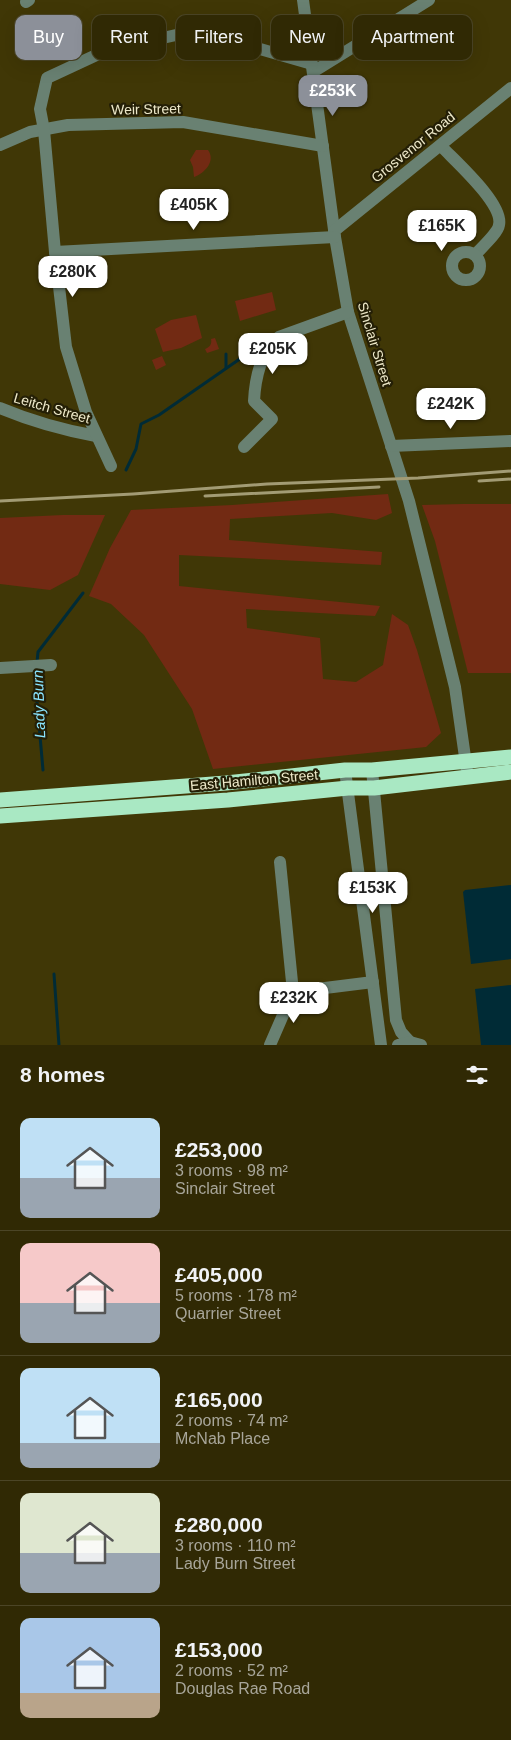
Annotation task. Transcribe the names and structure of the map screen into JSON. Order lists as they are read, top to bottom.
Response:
{
  "streets": {
    "highway": ["East Hamilton Street"],
    "street": [
      "Weir Street",
      "Grosvenor Road",
      "Sinclair Street",
      "Leitch Street"
    ]
  },
  "crossings": [
    ["Weir Street", "Sinclair Street"],
    ["Grosvenor Road", "Sinclair Street"],
    ["Sinclair Street", "East Hamilton Street"]
  ],
  "water": ["Lady Burn"],
  "page": {
    "chip": [
      "Buy",
      "Rent",
      "Filters",
      "New",
      "Apartment"
    ],
    "price": [
      "£253K",
      "£405K",
      "£165K",
      "£280K",
      "£205K",
      "£242K",
      "£153K",
      "£232K"
    ],
    "heading": "8 homes",
    "list": [
      {
        "name": "£253,000",
        "note": "3 rooms · 98 m² · Sinclair Street"
      },
      {
        "name": "£405,000",
        "note": "5 rooms · 178 m² · Quarrier Street"
      },
      {
        "name": "£165,000",
        "note": "2 rooms · 74 m² · McNab Place"
      },
      {
        "name": "£280,000",
        "note": "3 rooms · 110 m² · Lady Burn Street"
      },
      {
        "name": "£153,000",
        "note": "2 rooms · 52 m² · Douglas Rae Road"
      }
    ]
  }
}
